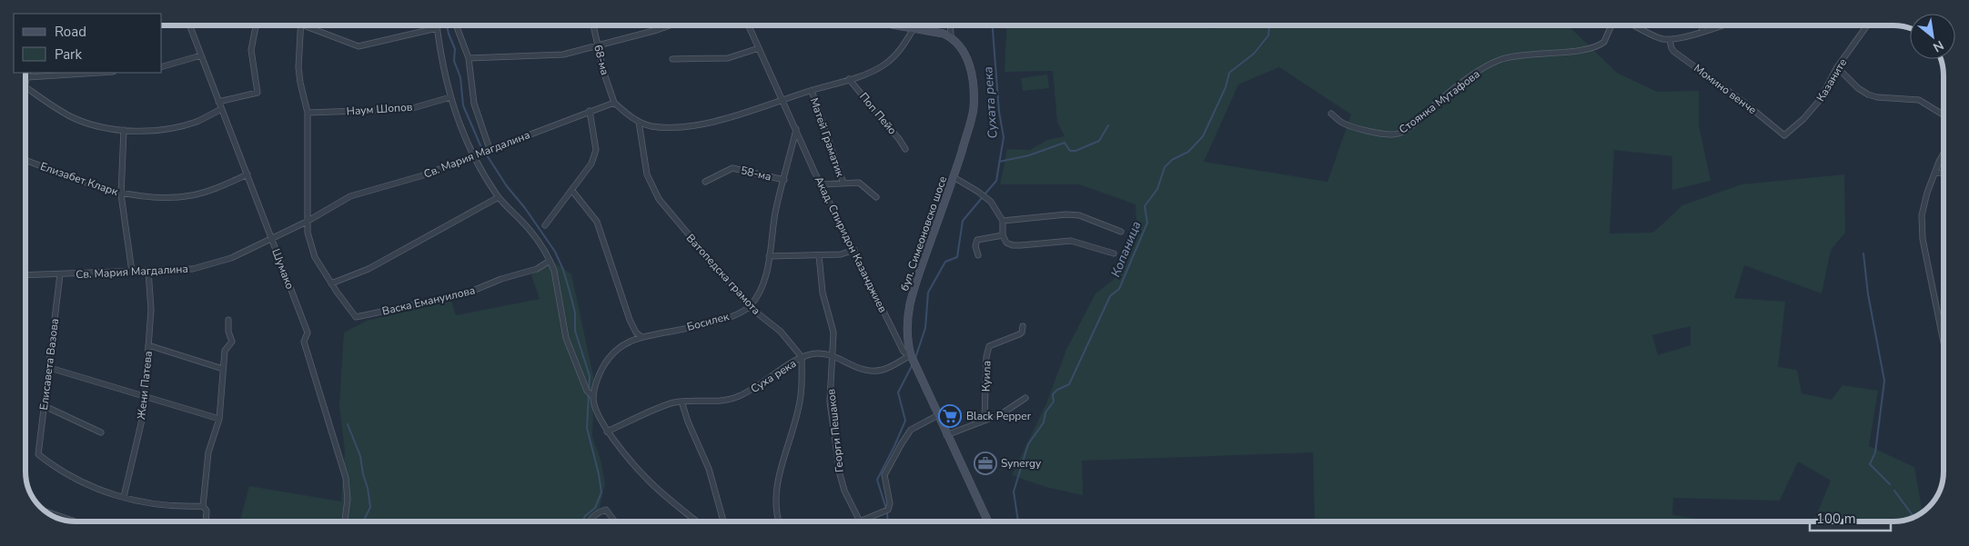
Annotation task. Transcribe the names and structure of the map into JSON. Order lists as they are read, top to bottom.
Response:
{
  "streets": {
    "street": [
      "68-ма",
      "Казаните",
      "Момино венче",
      "Стоянка Мутафова",
      "Наум Шопов",
      "Поп Пейо",
      "Матей Граматик",
      "Св. Мария Магдалина",
      "58-ма",
      "Елизабет Кларк",
      "бул. Симеоновско шосе",
      "Акад. Спиридон Казанджиев",
      "Шумако",
      "Ватопедска грамота",
      "Васка Емануилова",
      "Босилек",
      "Елисавета Вазова",
      "Суха река",
      "Куила",
      "Жени Патева",
      "Георги Пешаков"
    ]
  },
  "crossings": [
    ["68-ма", "Св. Мария Магдалина"],
    ["Казаните", "Момино венче"],
    ["Св. Мария Магдалина", "Шумако"],
    ["Св. Мария Магдалина", "Елисавета Вазова"],
    ["Св. Мария Магдалина", "Жени Патева"],
    ["Елизабет Кларк", "Шумако"],
    ["бул. Симеоновско шосе", "Акад. Спиридон Казанджиев"],
    ["Ватопедска грамота", "Босилек"],
    ["Ватопедска грамота", "Суха река"],
    ["Босилек", "Суха река"],
    ["Елисавета Вазова", "Жени Патева"],
    ["Суха река", "Георги Пешаков"]
  ],
  "water": ["Сухата река", "Копаница"],
  "places": {
    "supermarket": ["Black Pepper"],
    "office": ["Synergy"]
  },
  "legend": ["Road", "Park"],
  "scale_bar": "100 m",
  "north": "bottom right"
}
